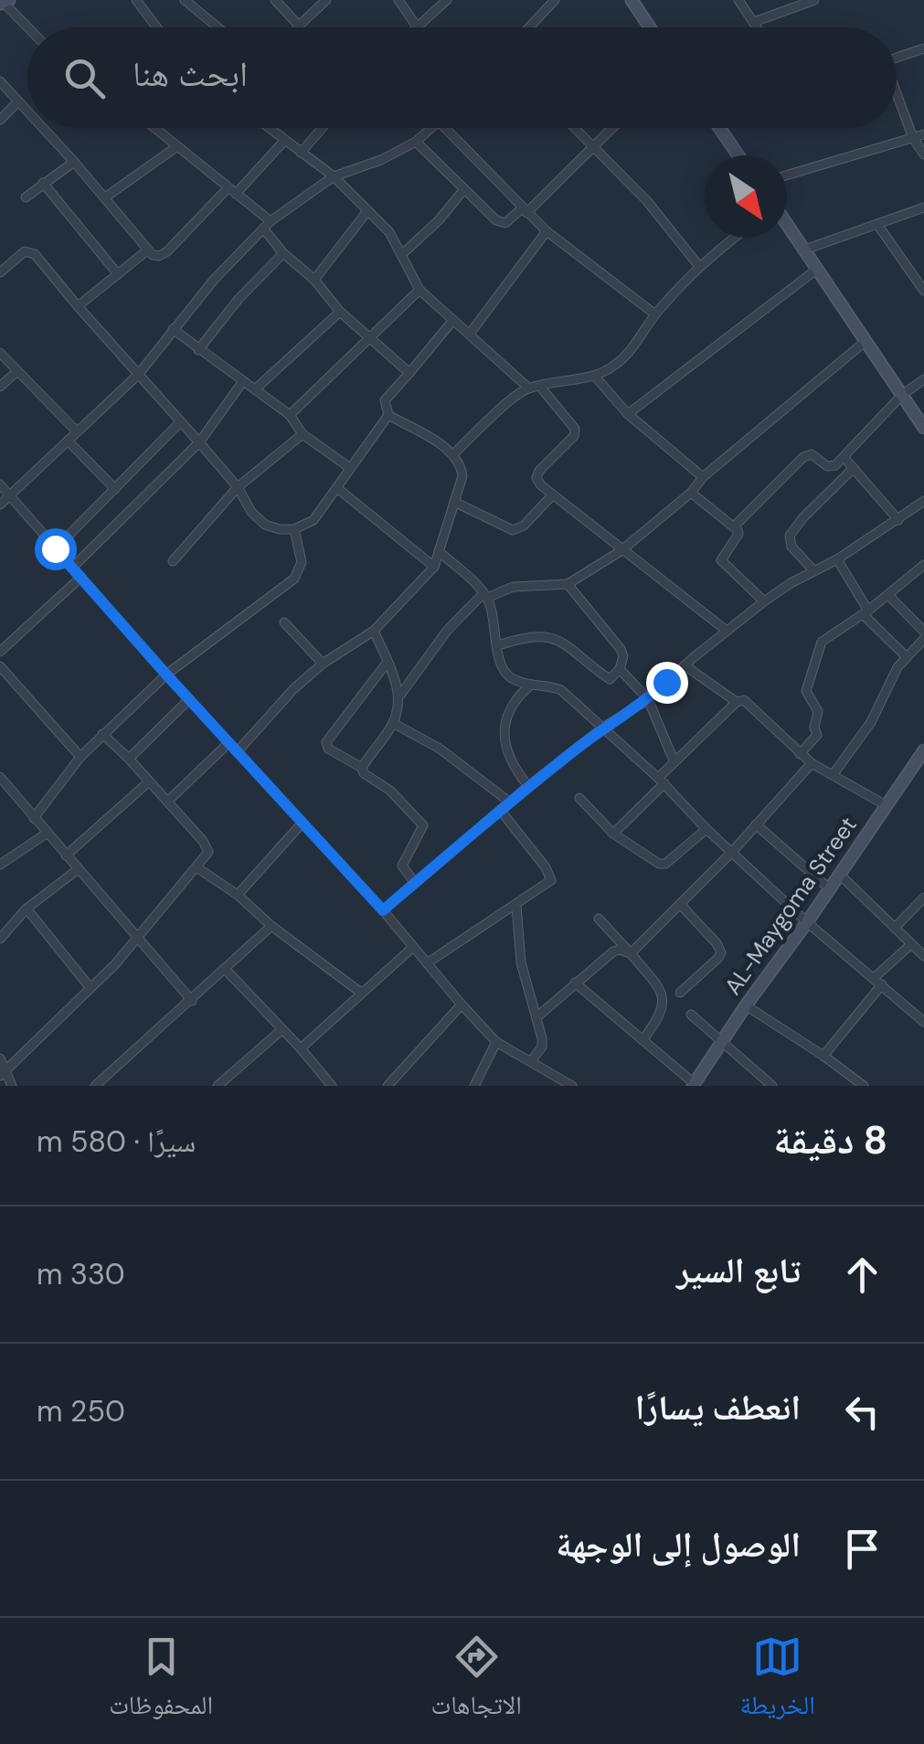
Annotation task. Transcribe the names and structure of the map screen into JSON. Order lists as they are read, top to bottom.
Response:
{
  "streets": {
    "street": ["AL-Maygoma Street"]
  },
  "north": "bottom right",
  "page": {
    "search": "ابحث هنا",
    "heading": ["8 دقيقة", "سيرًا · 580 m"],
    "list": [
      ["تابع السير", "330 m"],
      ["انعطف يسارًا", "250 m"],
      "الوصول إلى الوجهة"
    ],
    "nav": ["الخريطة", "الاتجاهات", "المحفوظات"]
  }
}
